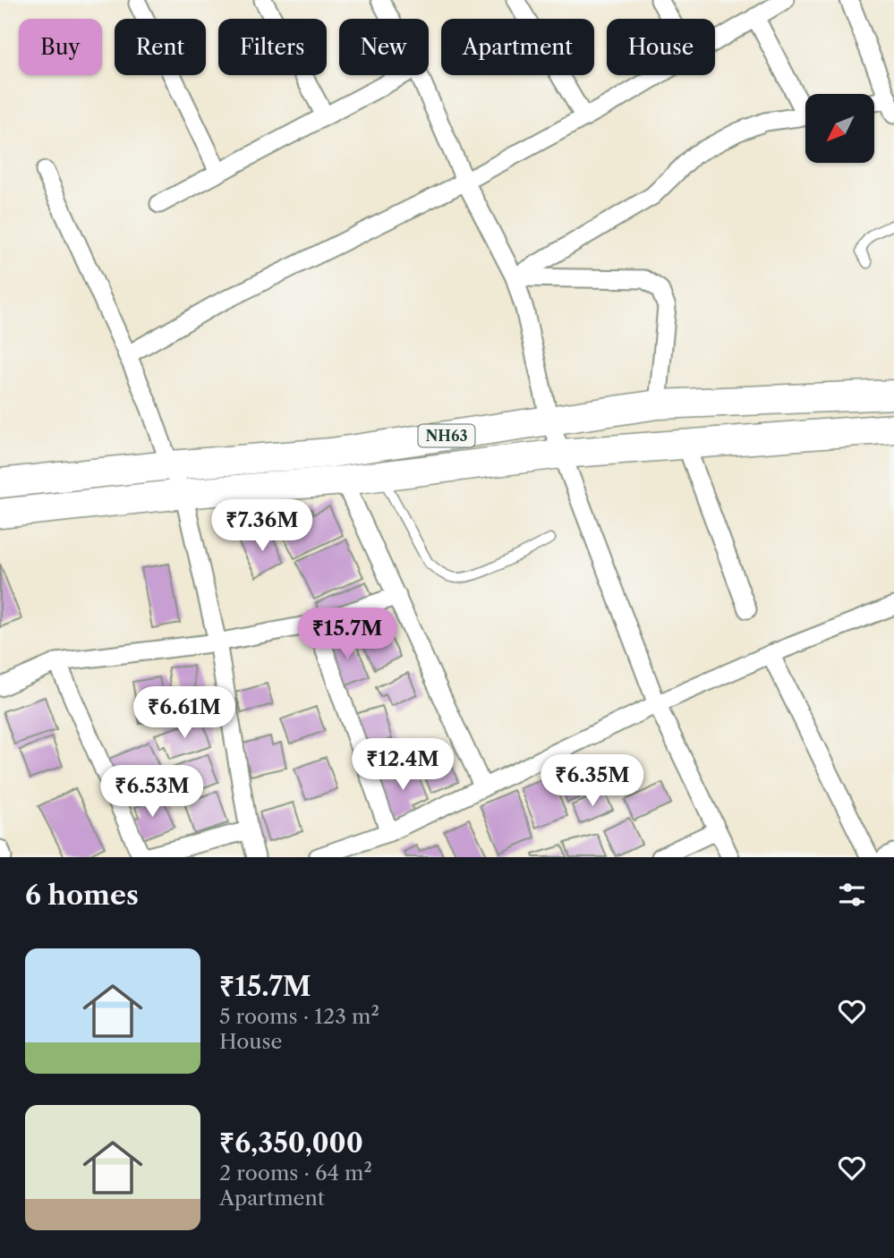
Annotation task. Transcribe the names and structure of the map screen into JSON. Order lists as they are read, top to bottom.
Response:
{
  "streets": {
    "highway": ["NH63"]
  },
  "north": "bottom left",
  "page": {
    "chip": [
      "Buy",
      "Rent",
      "Filters",
      "New",
      "Apartment",
      "House"
    ],
    "price": [
      "₹7.36M",
      "₹15.7M",
      "₹6.61M",
      "₹12.4M",
      "₹6.35M",
      "₹6.53M"
    ],
    "heading": "6 homes",
    "list": [
      {
        "name": "₹15.7M",
        "note": "5 rooms · 123 m² · House"
      },
      {
        "name": "₹6,350,000",
        "note": "2 rooms · 64 m² · Apartment"
      }
    ]
  }
}
